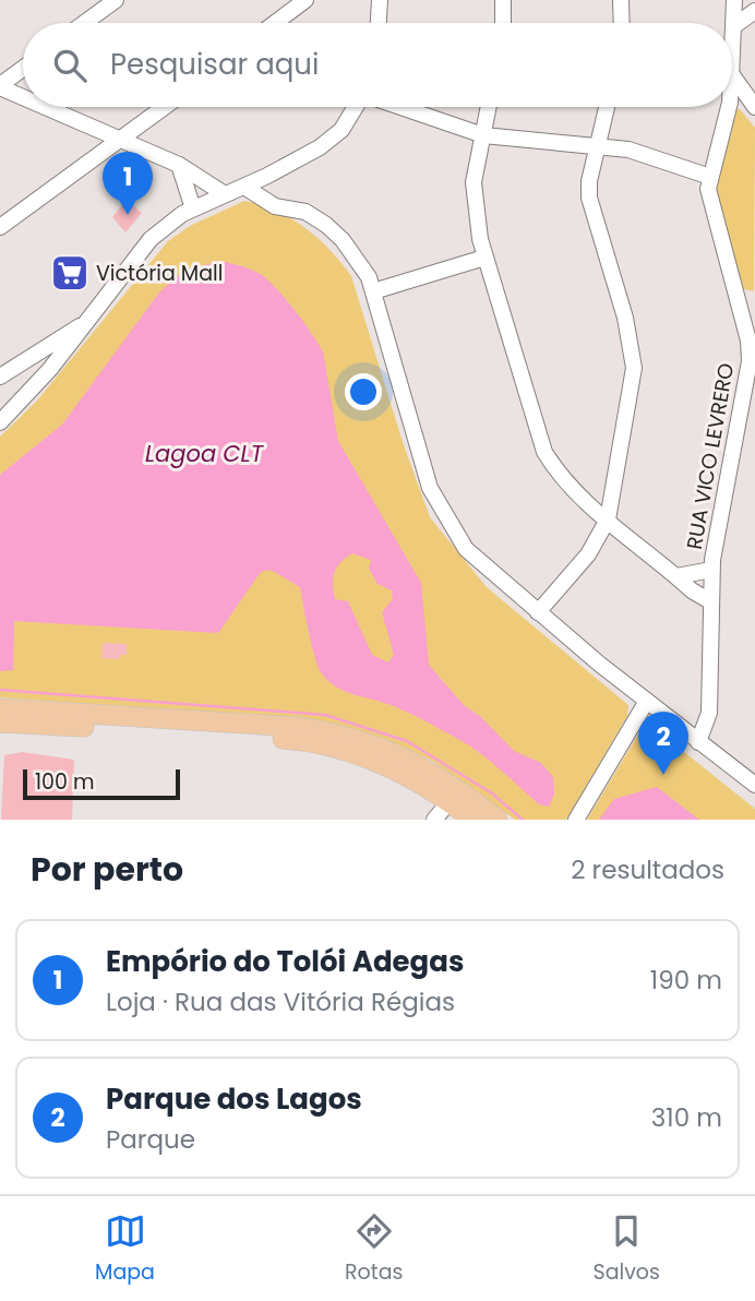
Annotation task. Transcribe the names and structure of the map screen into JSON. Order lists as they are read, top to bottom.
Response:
{
  "streets": {
    "street": ["RUA VICO LEVRERO"]
  },
  "water": ["Lagoa CLT"],
  "places": {
    "supermarket": ["Victória Mall"]
  },
  "scale_bar": "100 m",
  "page": {
    "search": "Pesquisar aqui",
    "pins": ["1", "2"],
    "scale": "100 m",
    "heading": ["Por perto", "2 resultados"],
    "list": [
      {
        "mark": "1",
        "name": "Empório do Tolói Adegas",
        "note": "Loja · Rua das Vitória Régias",
        "value": "190 m"
      },
      {
        "mark": "2",
        "name": "Parque dos Lagos",
        "note": "Parque",
        "value": "310 m"
      }
    ],
    "nav": ["Mapa", "Rotas", "Salvos"]
  }
}
